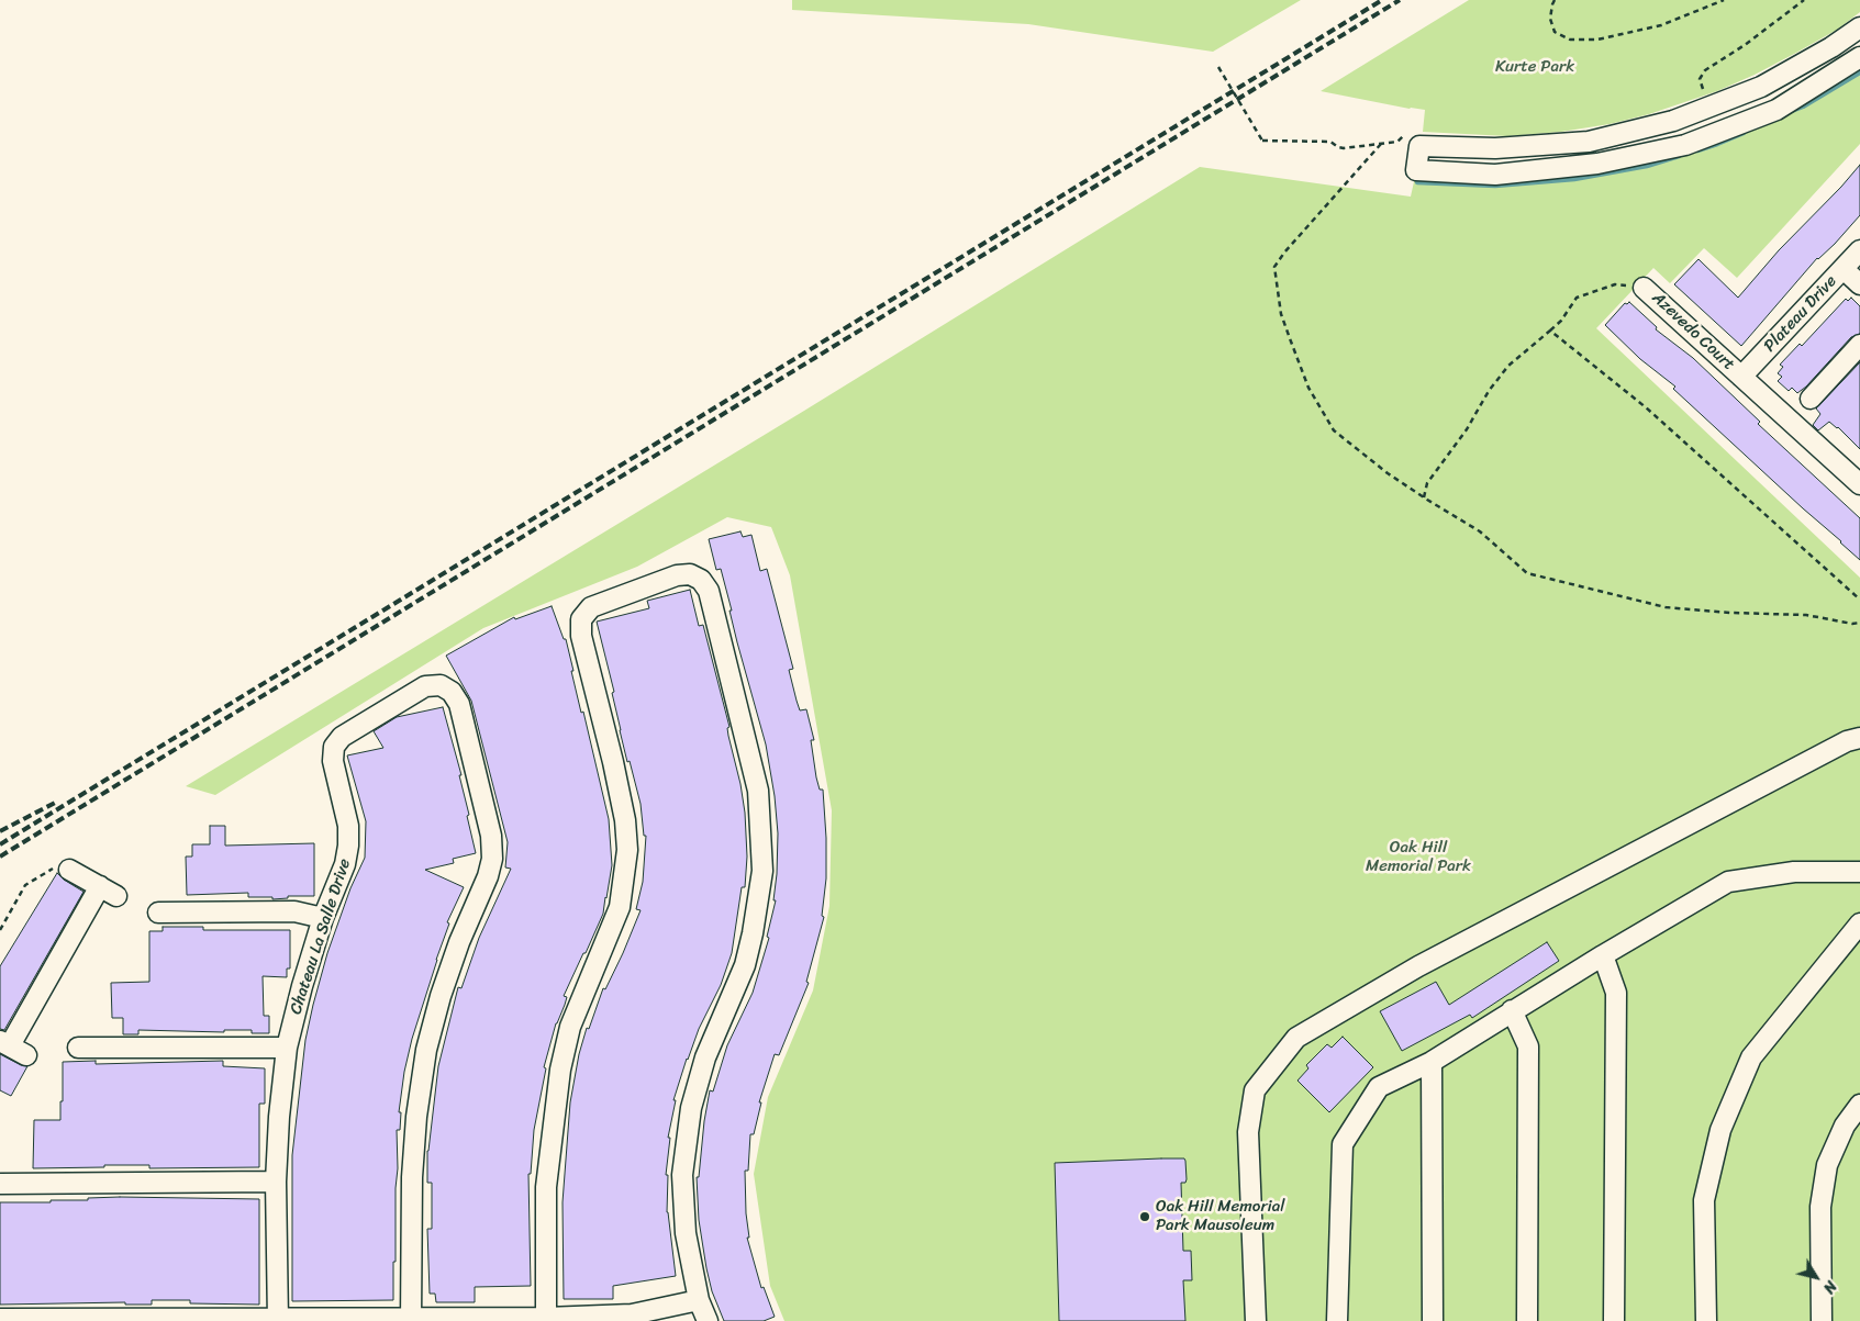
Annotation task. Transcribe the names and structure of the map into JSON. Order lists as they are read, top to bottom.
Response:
{
  "streets": {
    "street": ["Plateau Drive", "Azevedo Court", "Chateau La Salle Drive"]
  },
  "crossings": [
    ["Plateau Drive", "Azevedo Court"]
  ],
  "parks": ["Kurte Park", "Oak Hill Memorial Park"],
  "places": ["Oak Hill Memorial Park Mausoleum"],
  "north": "bottom right"
}
